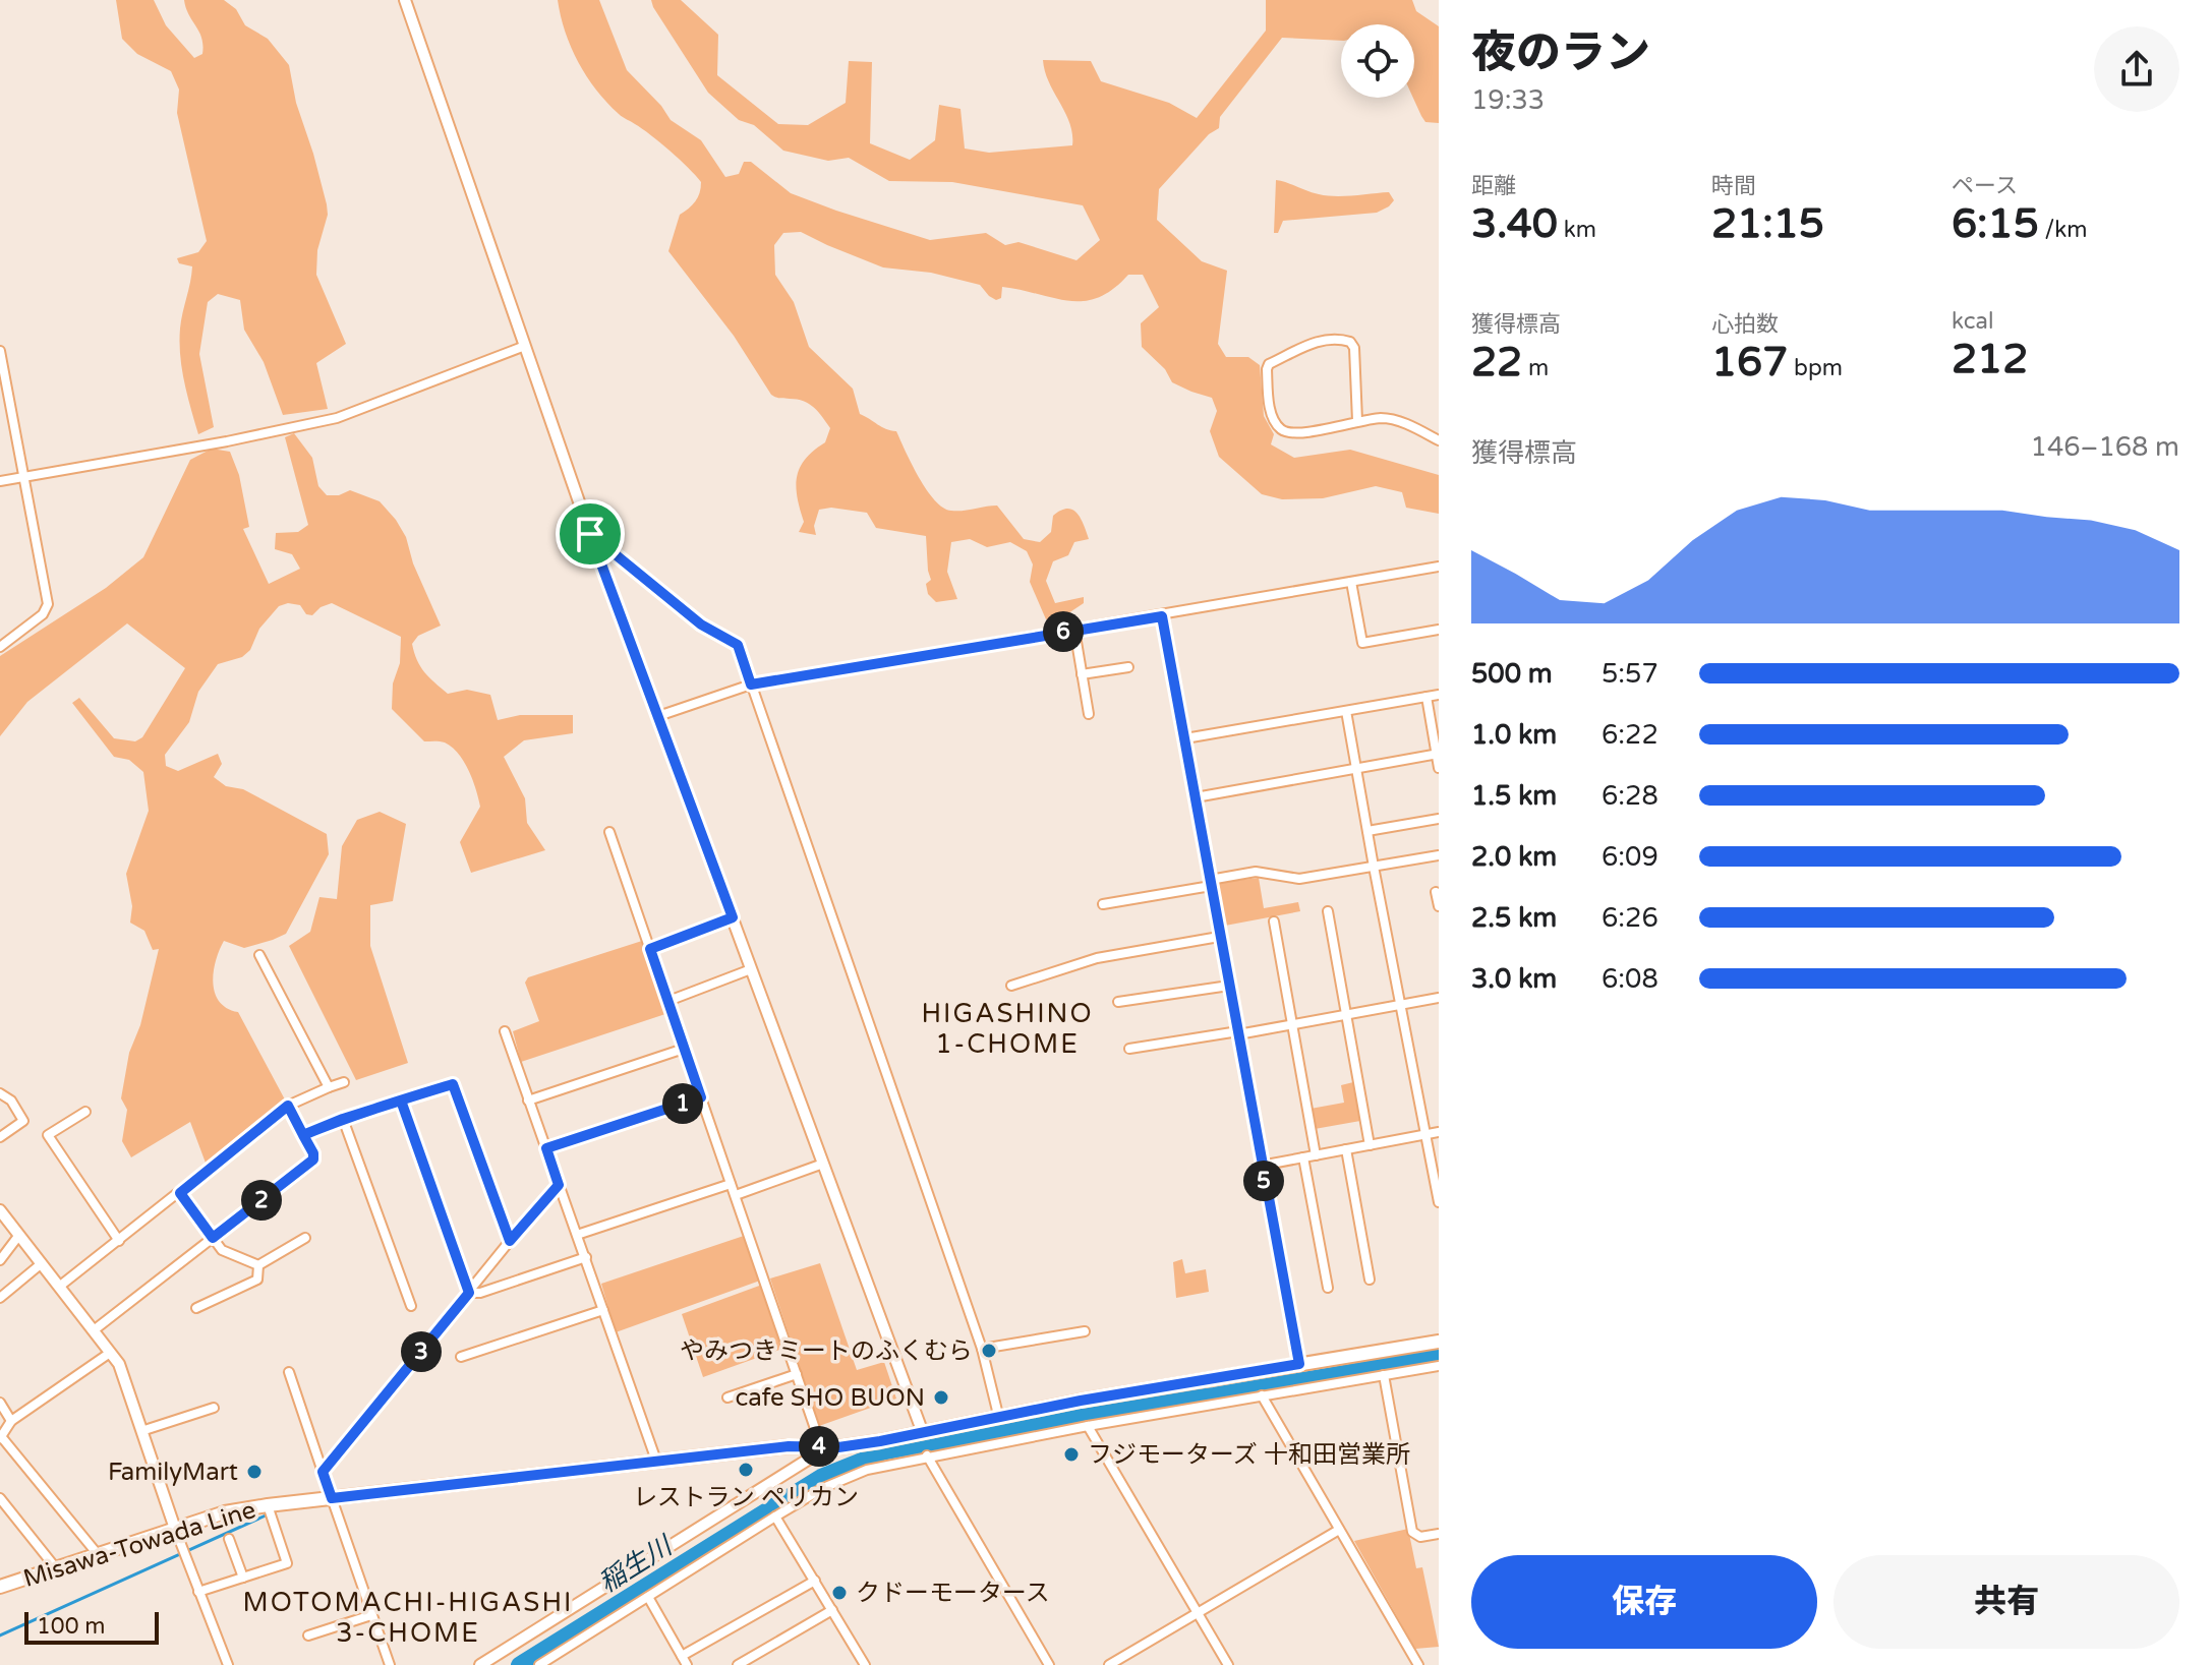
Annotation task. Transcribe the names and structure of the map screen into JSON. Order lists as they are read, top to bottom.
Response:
{
  "streets": {
    "main road": ["Misawa-Towada Line"]
  },
  "districts": ["HIGASHINO 1-CHOME", "MOTOMACHI-HIGASHI 3-CHOME"],
  "water": ["稲生川"],
  "places": [
    "やみつきミートのふくむら",
    "cafe SHO BUON",
    "フジモーターズ 十和田営業所",
    "レストラン ペリカン",
    "FamilyMart",
    "クドーモータース"
  ],
  "scale_bar": "100 m",
  "page": {
    "heading": ["夜のラン", "19:33"],
    "stats": [
      ["距離", "3.40 km"],
      ["時間", "21:15"],
      ["ペース", "6:15 /km"],
      ["獲得標高", "22 m"],
      ["心拍数", "167 bpm"],
      ["kcal", "212"]
    ],
    "chart": ["獲得標高", "146–168 m"],
    "pins": [
      "6",
      "1",
      "5",
      "2",
      "3",
      "4"
    ],
    "list": [
      {
        "name": "500 m",
        "note": "5:57"
      },
      {
        "name": "1.0 km",
        "note": "6:22"
      },
      {
        "name": "1.5 km",
        "note": "6:28"
      },
      {
        "name": "2.0 km",
        "note": "6:09"
      },
      {
        "name": "2.5 km",
        "note": "6:26"
      },
      {
        "name": "3.0 km",
        "note": "6:08"
      }
    ],
    "buttons": ["保存", "共有"],
    "scale": "100 m"
  }
}
